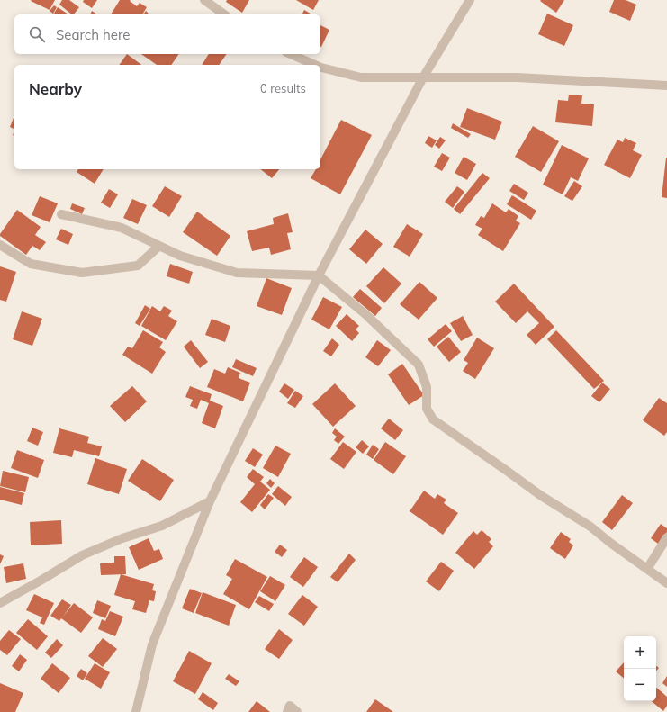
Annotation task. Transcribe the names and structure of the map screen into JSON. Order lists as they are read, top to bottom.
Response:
{
  "page": {
    "search": "Search here",
    "heading": ["Nearby", "0 results"],
    "map_buttons": ["+", "−"]
  }
}
